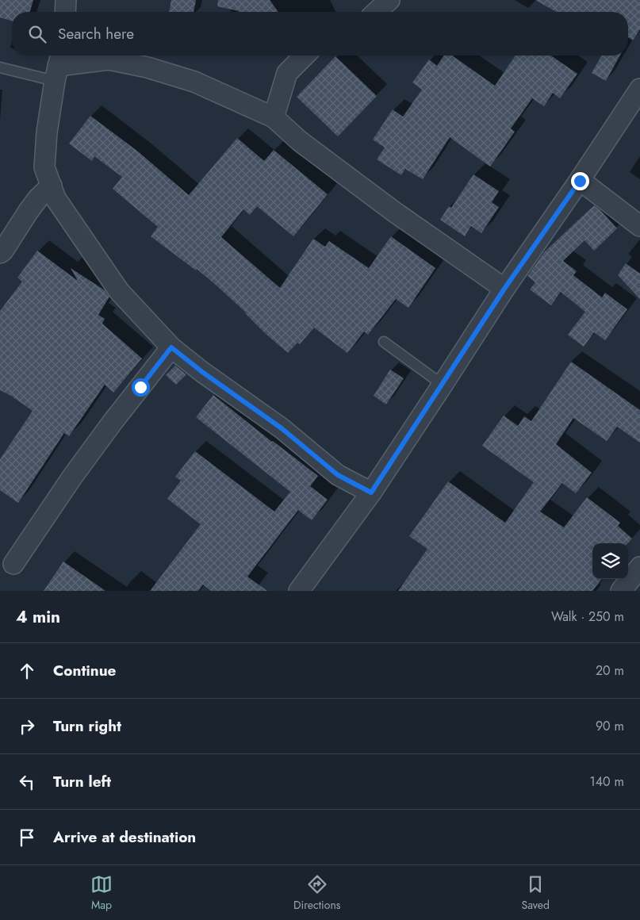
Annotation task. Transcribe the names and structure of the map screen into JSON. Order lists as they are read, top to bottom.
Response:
{
  "page": {
    "search": "Search here",
    "heading": ["4 min", "Walk · 250 m"],
    "list": [
      ["Continue", "20 m"],
      ["Turn right", "90 m"],
      ["Turn left", "140 m"],
      "Arrive at destination"
    ],
    "nav": ["Map", "Directions", "Saved"]
  }
}
